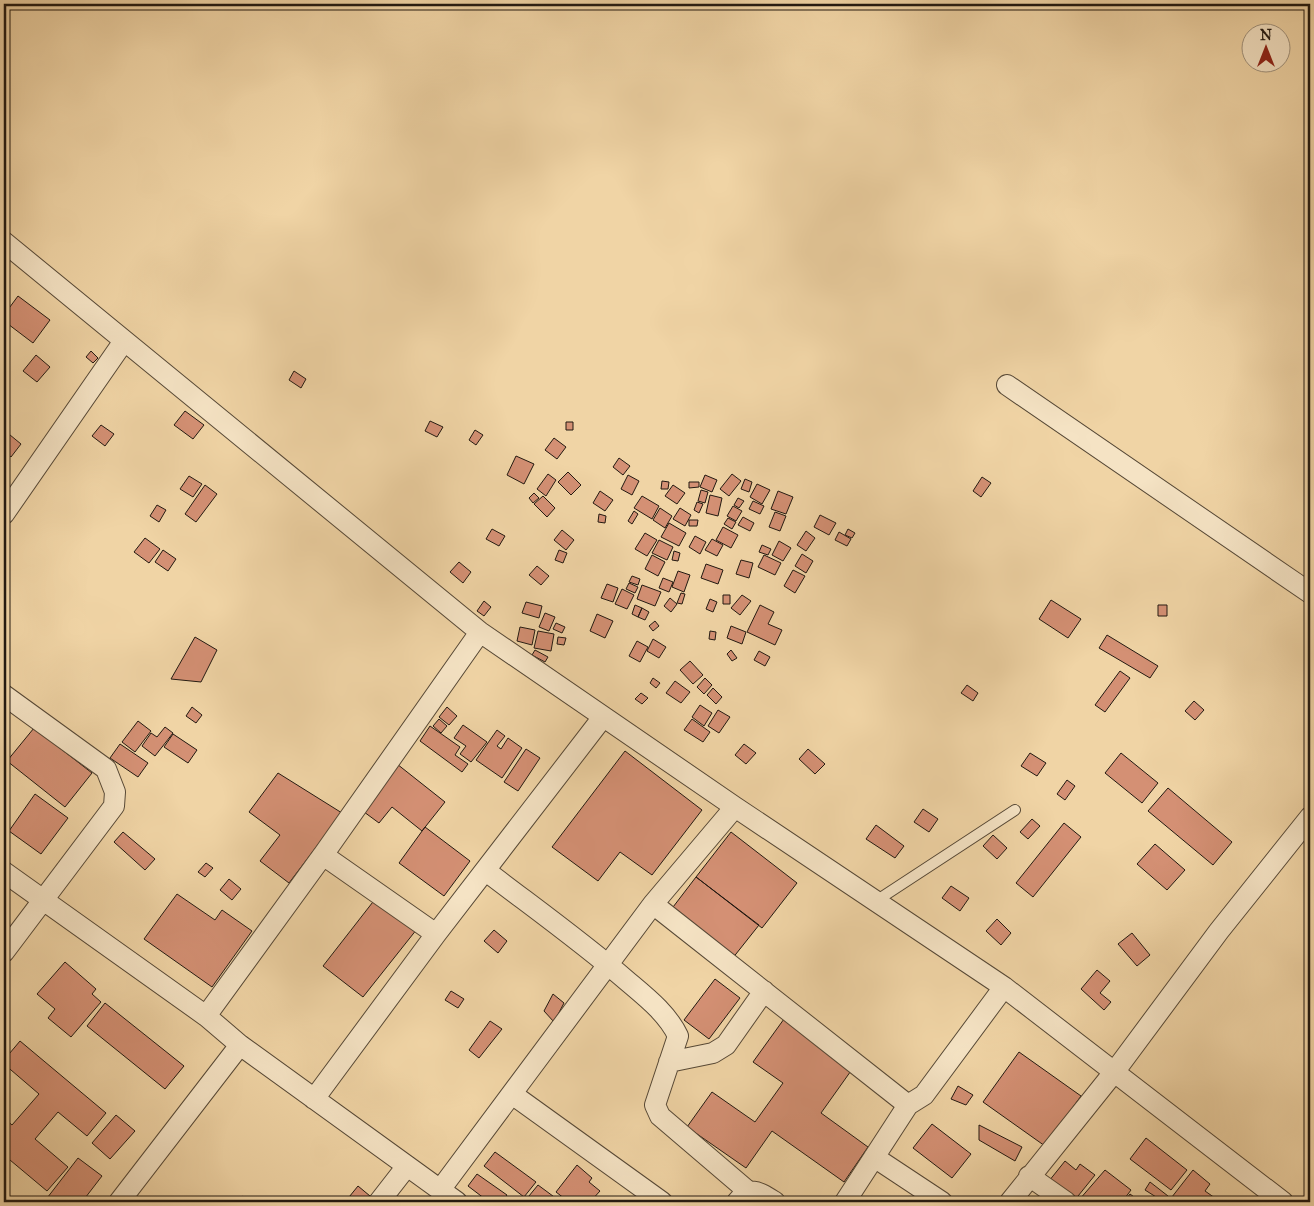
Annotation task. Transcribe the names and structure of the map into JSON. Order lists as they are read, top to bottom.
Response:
{
  "north": "top"
}
